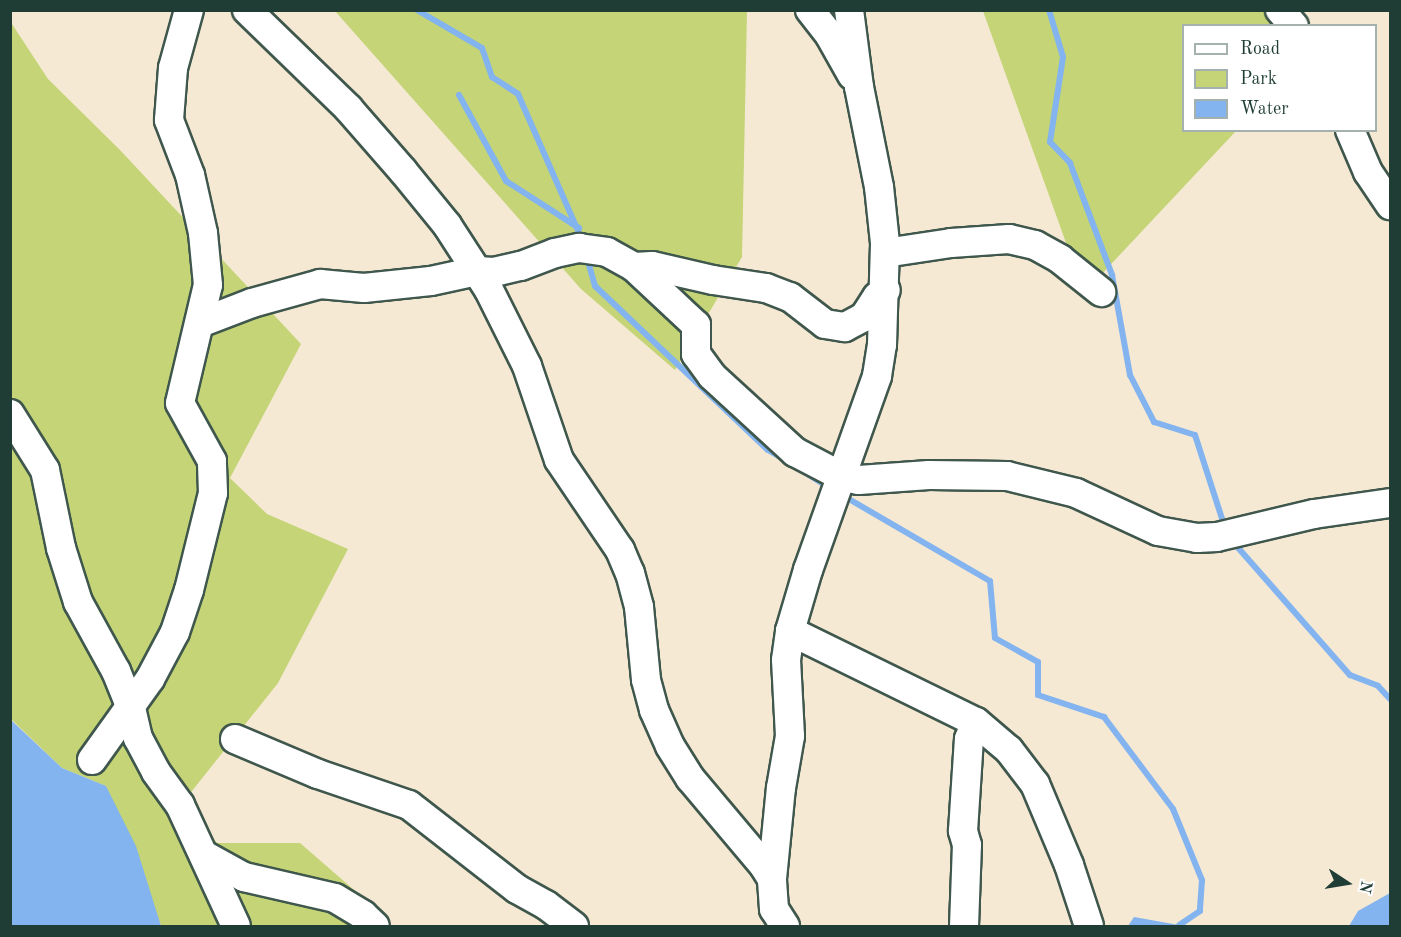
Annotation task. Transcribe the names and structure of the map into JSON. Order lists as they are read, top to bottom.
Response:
{
  "legend": ["Road", "Park", "Water"],
  "north": "right"
}
